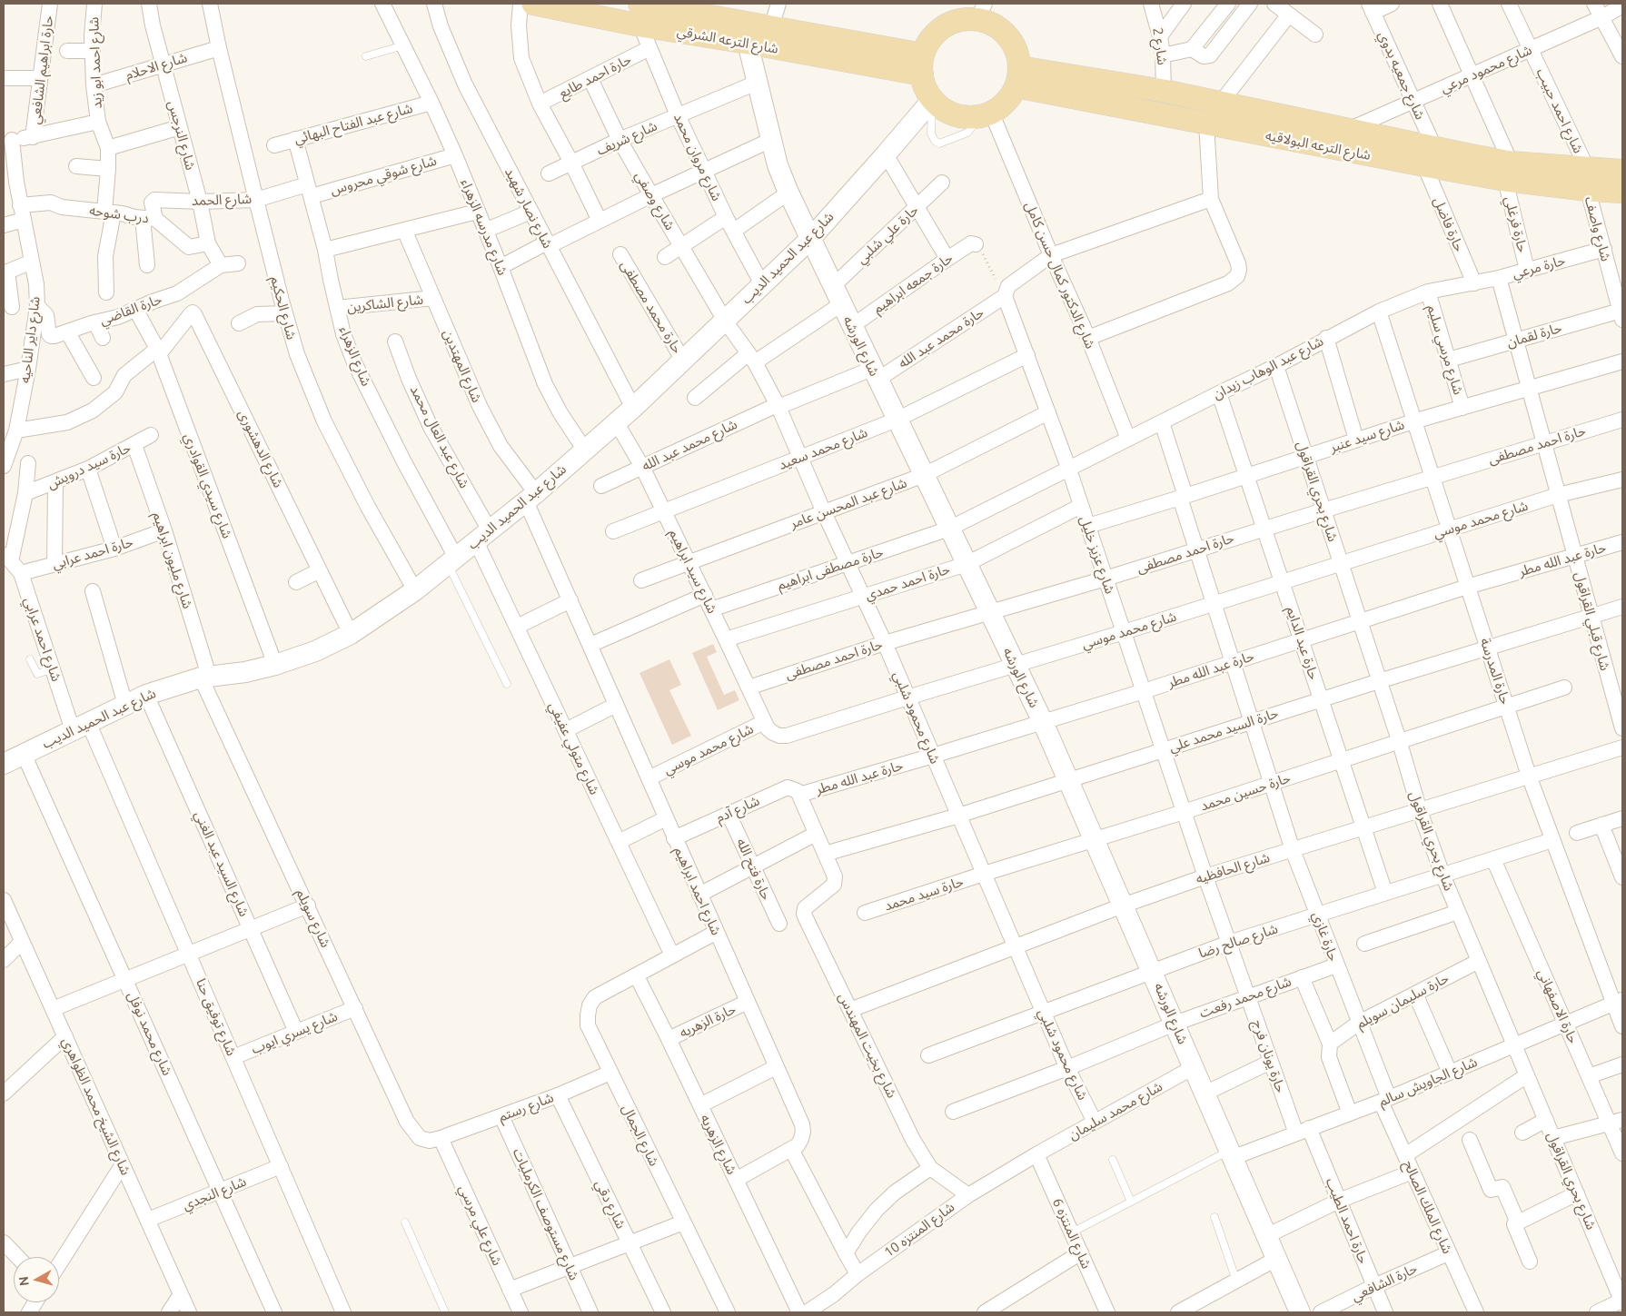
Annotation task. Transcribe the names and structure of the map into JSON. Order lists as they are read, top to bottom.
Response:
{
  "streets": {
    "main road": ["شارع الترعه الشرقي", "شارع الترعه البولاقيه"],
    "street": [
      "شارع 2",
      "شارع احمد ابو زيد",
      "شارع الاحلام",
      "شارع محمود مرعي",
      "حارة ابراهيم الشافعي",
      "شارع جمعيه بدوي",
      "حارة احمد طايع",
      "شارع احمد حبيب",
      "شارع عبد الفتاح البهائي",
      "شارع النرجس",
      "شارع شريف",
      "شارع مروان محمد",
      "شارع شوقي محروس",
      "شارع الحمد",
      "شارع وصفي",
      "شارع نصار شهيد",
      "درب شوحه",
      "حارة فاضل",
      "حارة فرغلي",
      "شارع مدرسه الزهراء",
      "شارع واصف",
      "حارة علي شلبي",
      "شارع عبد الحميد الديب",
      "حارة مرعي",
      "شارع الدكتور كمال حسن كامل",
      "حارة جمعه ابراهيم",
      "شارع الشاكرين",
      "حارة محمد مصطفى",
      "شارع الحكيم",
      "حارة القاضي",
      "حارة لقمان",
      "حارة محمد عبد الله",
      "شارع داير الناحيه",
      "شارع الورشه",
      "شارع مرسي سليم",
      "شارع الزهراء",
      "شارع المهتدين",
      "شارع عبد الوهاب زيدان",
      "شارع سيد عنبر",
      "شارع عبد العال محمد",
      "شارع محمد عبد الله",
      "حارة احمد مصطفى",
      "شارع الدهشورى",
      "شارع محمد سعيد",
      "حارة سيد درويش",
      "شارع سيدي القوادري",
      "شارع بحري القراقول",
      "شارع عبد المحسن عامر",
      "شارع محمد موسي",
      "حارة احمد عرابي",
      "شارع عزيز خليل",
      "حارة عبد الله مطر",
      "شارع مليون ابراهيم",
      "حارة مصطفى ابراهيم",
      "شارع سيد ابراهيم",
      "حارة احمد حمدي",
      "شارع قبلي القراقول",
      "شارع احمد عرابي",
      "حارة عبد الدايم",
      "حارة المدرسة",
      "شارع محمود شلبي",
      "حارة السيد محمد علي",
      "شارع متولي عفيفي",
      "حارة حسين محمد",
      "شارع آدم",
      "شارع السيد عبد الغني",
      "شارع الحافظيه",
      "حارة فتح الله",
      "شارع احمد ابراهيم",
      "حارة سيد محمد",
      "شارع سويلم",
      "حارة غازي",
      "شارع صالح رضا",
      "شارع محمد رفعت",
      "حارة سليمان سويلم",
      "حارة الاصفهاني",
      "شارع توفيق حنا",
      "حارة الزهريه",
      "شارع يسري ايوب",
      "شارع محمد نوفل",
      "شارع بخيت المهندس",
      "حارة يونان فرج",
      "شارع الجاويش سالم",
      "شارع الشيخ محمد الظواهري",
      "شارع رستم",
      "شارع محمد سليمان",
      "شارع الجمال",
      "شارع الزهريه",
      "شارع النجدي",
      "شارع دقي",
      "شارع الملك الصالح",
      "شارع مستوصف الكرمليات",
      "حارة احمد الطيب",
      "شارع علي مرسي",
      "شارع المنتزه 10",
      "شارع المنتزه 6",
      "حارة الشافعي"
    ]
  },
  "crossings": [
    ["شارع الترعه الشرقي", "شارع الترعه البولاقيه"],
    ["شارع الترعه الشرقي", "شارع مروان محمد"],
    ["شارع الترعه الشرقي", "شارع عبد الحميد الديب"],
    ["شارع الترعه الشرقي", "شارع الدكتور كمال حسن كامل"],
    ["شارع الترعه الشرقي", "شارع الورشه"],
    ["شارع 2", "شارع الترعه البولاقيه"],
    ["شارع احمد ابو زيد", "شارع الاحلام"],
    ["شارع الاحلام", "شارع النرجس"],
    ["شارع الاحلام", "شارع الحكيم"],
    ["شارع محمود مرعي", "شارع جمعيه بدوي"],
    ["شارع محمود مرعي", "شارع احمد حبيب"],
    ["شارع محمود مرعي", "شارع الترعه البولاقيه"],
    ["شارع محمود مرعي", "حارة فرغلي"],
    ["شارع جمعيه بدوي", "شارع الترعه البولاقيه"],
    ["شارع جمعيه بدوي", "حارة فاضل"],
    ["حارة احمد طايع", "شارع مروان محمد"],
    ["حارة احمد طايع", "شارع وصفي"],
    ["شارع احمد حبيب", "شارع الترعه البولاقيه"],
    ["شارع احمد حبيب", "شارع واصف"],
    ["شارع عبد الفتاح البهائي", "شارع مدرسه الزهراء"],
    ["شارع عبد الفتاح البهائي", "شارع الزهراء"],
    ["شارع النرجس", "شارع الحمد"],
    ["شارع النرجس", "درب شوحه"],
    ["شارع النرجس", "حارة القاضي"],
    ["شارع شريف", "شارع مروان محمد"],
    ["شارع شريف", "شارع وصفي"],
    ["شارع شريف", "شارع الورشه"],
    ["شارع الترعه البولاقيه", "حارة فاضل"],
    ["شارع الترعه البولاقيه", "حارة فرغلي"],
    ["شارع الترعه البولاقيه", "شارع واصف"],
    ["شارع الترعه البولاقيه", "شارع عبد الحميد الديب"],
    ["شارع الترعه البولاقيه", "شارع الدكتور كمال حسن كامل"],
    ["شارع مروان محمد", "شارع عبد الحميد الديب"],
    ["شارع شوقي محروس", "شارع الحمد"],
    ["شارع شوقي محروس", "شارع مدرسه الزهراء"],
    ["شارع شوقي محروس", "شارع الزهراء"],
    ["شارع الحمد", "درب شوحه"],
    ["شارع الحمد", "شارع الحكيم"],
    ["شارع الحمد", "شارع الزهراء"],
    ["شارع وصفي", "شارع عبد الحميد الديب"],
    ["شارع وصفي", "شارع محمود شلبي"],
    ["شارع نصار شهيد", "شارع عبد الحميد الديب"],
    ["درب شوحه", "شارع داير الناحيه"],
    ["حارة فاضل", "حارة مرعي"],
    ["حارة فاضل", "شارع عبد الوهاب زيدان"],
    ["حارة فرغلي", "حارة مرعي"],
    ["شارع مدرسه الزهراء", "شارع عبد الحميد الديب"],
    ["شارع واصف", "حارة مرعي"],
    ["شارع واصف", "حارة لقمان"],
    ["حارة علي شلبي", "شارع الورشه"],
    ["شارع عبد الحميد الديب", "شارع الدكتور كمال حسن كامل"],
    ["شارع عبد الحميد الديب", "حارة محمد مصطفى"],
    ["شارع عبد الحميد الديب", "شارع الحكيم"],
    ["شارع عبد الحميد الديب", "شارع الورشه"],
    ["شارع عبد الحميد الديب", "شارع الزهراء"],
    ["شارع عبد الحميد الديب", "شارع المهتدين"],
    ["شارع عبد الحميد الديب", "شارع عبد العال محمد"],
    ["شارع عبد الحميد الديب", "شارع الدهشورى"],
    ["شارع عبد الحميد الديب", "شارع سيدي القوادري"],
    ["شارع عبد الحميد الديب", "شارع مليون ابراهيم"],
    ["شارع عبد الحميد الديب", "شارع سيد ابراهيم"],
    ["شارع عبد الحميد الديب", "شارع احمد عرابي"],
    ["شارع عبد الحميد الديب", "شارع محمود شلبي"],
    ["شارع عبد الحميد الديب", "شارع متولي عفيفي"],
    ["شارع عبد الحميد الديب", "شارع السيد عبد الغني"],
    ["شارع عبد الحميد الديب", "شارع احمد ابراهيم"],
    ["شارع عبد الحميد الديب", "شارع سويلم"],
    ["شارع عبد الحميد الديب", "شارع توفيق حنا"],
    ["شارع عبد الحميد الديب", "شارع محمد نوفل"],
    ["حارة مرعي", "شارع عبد الوهاب زيدان"],
    ["حارة مرعي", "شارع قبلي القراقول"],
    ["شارع الدكتور كمال حسن كامل", "شارع عبد الوهاب زيدان"],
    ["حارة جمعه ابراهيم", "شارع الورشه"],
    ["شارع الشاكرين", "شارع الزهراء"],
    ["شارع الشاكرين", "شارع المهتدين"],
    ["حارة القاضي", "شارع داير الناحيه"],
    ["حارة القاضي", "شارع سيدي القوادري"],
    ["حارة لقمان", "شارع مرسي سليم"],
    ["حارة لقمان", "شارع قبلي القراقول"],
    ["حارة محمد عبد الله", "شارع الورشه"],
    ["حارة محمد عبد الله", "شارع محمد عبد الله"],
    ["حارة محمد عبد الله", "شارع عزيز خليل"],
    ["شارع الورشه", "شارع محمد عبد الله"],
    ["شارع الورشه", "حارة احمد مصطفى"],
    ["شارع الورشه", "شارع محمد سعيد"],
    ["شارع الورشه", "شارع عبد المحسن عامر"],
    ["شارع الورشه", "شارع محمد موسي"],
    ["شارع الورشه", "حارة عبد الله مطر"],
    ["شارع الورشه", "حارة مصطفى ابراهيم"],
    ["شارع الورشه", "حارة احمد حمدي"],
    ["شارع الورشه", "حارة السيد محمد علي"],
    ["شارع الورشه", "حارة حسين محمد"],
    ["شارع الورشه", "شارع الحافظيه"],
    ["شارع الورشه", "شارع صالح رضا"],
    ["شارع الورشه", "شارع محمد رفعت"],
    ["شارع الورشه", "شارع الجاويش سالم"],
    ["شارع الورشه", "شارع محمد سليمان"],
    ["شارع مرسي سليم", "شارع عبد الوهاب زيدان"],
    ["شارع مرسي سليم", "شارع سيد عنبر"],
    ["شارع المهتدين", "شارع احمد ابراهيم"],
    ["شارع عبد الوهاب زيدان", "شارع بحري القراقول"],
    ["شارع عبد الوهاب زيدان", "شارع عزيز خليل"],
    ["شارع عبد الوهاب زيدان", "حارة مصطفى ابراهيم"],
    ["شارع عبد الوهاب زيدان", "حارة عبد الدايم"],
    ["شارع عبد الوهاب زيدان", "حارة المدرسة"],
    ["شارع عبد الوهاب زيدان", "حارة غازي"],
    ["شارع سيد عنبر", "شارع بحري القراقول"],
    ["شارع سيد عنبر", "شارع عزيز خليل"],
    ["شارع سيد عنبر", "شارع قبلي القراقول"],
    ["شارع سيد عنبر", "حارة عبد الدايم"],
    ["شارع سيد عنبر", "حارة المدرسة"],
    ["شارع سيد عنبر", "حارة غازي"],
    ["شارع عبد العال محمد", "شارع متولي عفيفي"],
    ["شارع محمد عبد الله", "شارع سيد ابراهيم"],
    ["شارع محمد عبد الله", "شارع محمود شلبي"],
    ["حارة احمد مصطفى", "شارع بحري القراقول"],
    ["حارة احمد مصطفى", "شارع عزيز خليل"],
    ["حارة احمد مصطفى", "شارع سيد ابراهيم"],
    ["حارة احمد مصطفى", "شارع قبلي القراقول"],
    ["حارة احمد مصطفى", "حارة عبد الدايم"],
    ["حارة احمد مصطفى", "حارة المدرسة"],
    ["حارة احمد مصطفى", "شارع محمود شلبي"],
    ["حارة احمد مصطفى", "حارة غازي"],
    ["شارع الدهشورى", "شارع سيدي القوادري"],
    ["شارع محمد سعيد", "شارع عزيز خليل"],
    ["شارع محمد سعيد", "شارع سيد ابراهيم"],
    ["شارع محمد سعيد", "شارع محمود شلبي"],
    ["حارة سيد درويش", "شارع مليون ابراهيم"],
    ["شارع بحري القراقول", "شارع محمد موسي"],
    ["شارع بحري القراقول", "حارة عبد الله مطر"],
    ["شارع بحري القراقول", "حارة السيد محمد علي"],
    ["شارع بحري القراقول", "حارة حسين محمد"],
    ["شارع بحري القراقول", "شارع الحافظيه"],
    ["شارع بحري القراقول", "شارع صالح رضا"],
    ["شارع بحري القراقول", "حارة سليمان سويلم"],
    ["شارع بحري القراقول", "شارع الجاويش سالم"],
    ["شارع عبد المحسن عامر", "شارع عزيز خليل"],
    ["شارع عبد المحسن عامر", "شارع سيد ابراهيم"],
    ["شارع عبد المحسن عامر", "شارع محمود شلبي"],
    ["شارع محمد موسي", "شارع عزيز خليل"],
    ["شارع محمد موسي", "شارع سيد ابراهيم"],
    ["شارع محمد موسي", "شارع قبلي القراقول"],
    ["شارع محمد موسي", "حارة عبد الدايم"],
    ["شارع محمد موسي", "حارة المدرسة"],
    ["شارع محمد موسي", "شارع محمود شلبي"],
    ["شارع محمد موسي", "شارع احمد ابراهيم"],
    ["شارع محمد موسي", "حارة غازي"],
    ["حارة احمد عرابي", "شارع مليون ابراهيم"],
    ["حارة احمد عرابي", "شارع احمد عرابي"],
    ["شارع عزيز خليل", "حارة عبد الله مطر"],
    ["شارع عزيز خليل", "حارة مصطفى ابراهيم"],
    ["شارع عزيز خليل", "حارة احمد حمدي"],
    ["شارع عزيز خليل", "حارة السيد محمد علي"],
    ["شارع عزيز خليل", "حارة حسين محمد"],
    ["شارع عزيز خليل", "شارع الحافظيه"],
    ["شارع عزيز خليل", "حارة يونان فرج"],
    ["حارة عبد الله مطر", "شارع قبلي القراقول"],
    ["حارة عبد الله مطر", "حارة عبد الدايم"],
    ["حارة عبد الله مطر", "حارة المدرسة"],
    ["حارة عبد الله مطر", "شارع محمود شلبي"],
    ["حارة عبد الله مطر", "شارع آدم"],
    ["حارة عبد الله مطر", "حارة غازي"],
    ["شارع مليون ابراهيم", "شارع سويلم"],
    ["حارة مصطفى ابراهيم", "شارع سيد ابراهيم"],
    ["حارة مصطفى ابراهيم", "شارع محمود شلبي"],
    ["شارع سيد ابراهيم", "حارة احمد حمدي"],
    ["حارة احمد حمدي", "شارع محمود شلبي"],
    ["شارع قبلي القراقول", "حارة السيد محمد علي"],
    ["شارع احمد عرابي", "شارع توفيق حنا"],
    ["حارة عبد الدايم", "حارة السيد محمد علي"],
    ["حارة عبد الدايم", "حارة حسين محمد"],
    ["حارة عبد الدايم", "شارع الحافظيه"],
    ["حارة عبد الدايم", "شارع صالح رضا"],
    ["حارة المدرسة", "حارة السيد محمد علي"],
    ["حارة المدرسة", "حارة حسين محمد"],
    ["حارة المدرسة", "شارع الحافظيه"],
    ["حارة المدرسة", "شارع صالح رضا"],
    ["حارة المدرسة", "شارع الجاويش سالم"],
    ["شارع محمود شلبي", "حارة السيد محمد علي"],
    ["شارع محمود شلبي", "حارة حسين محمد"],
    ["شارع محمود شلبي", "شارع الحافظيه"],
    ["شارع محمود شلبي", "حارة سيد محمد"],
    ["شارع محمود شلبي", "شارع صالح رضا"],
    ["شارع محمود شلبي", "شارع محمد رفعت"],
    ["شارع محمود شلبي", "شارع محمد سليمان"],
    ["حارة السيد محمد علي", "حارة غازي"],
    ["حارة السيد محمد علي", "شارع بخيت المهندس"],
    ["شارع متولي عفيفي", "شارع الجمال"],
    ["حارة حسين محمد", "حارة سيد محمد"],
    ["حارة حسين محمد", "حارة غازي"],
    ["شارع آدم", "حارة فتح الله"],
    ["شارع آدم", "شارع احمد ابراهيم"],
    ["شارع السيد عبد الغني", "شارع يسري ايوب"],
    ["شارع الحافظيه", "حارة غازي"],
    ["شارع الحافظيه", "شارع بخيت المهندس"],
    ["شارع الحافظيه", "حارة يونان فرج"],
    ["شارع احمد ابراهيم", "حارة الزهريه"],
    ["شارع احمد ابراهيم", "شارع الجمال"],
    ["شارع سويلم", "شارع يسري ايوب"],
    ["شارع سويلم", "شارع رستم"],
    ["شارع سويلم", "شارع علي مرسي"],
    ["حارة غازي", "شارع صالح رضا"],
    ["حارة غازي", "شارع محمد رفعت"],
    ["حارة غازي", "حارة سليمان سويلم"],
    ["حارة غازي", "شارع الجاويش سالم"],
    ["حارة غازي", "شارع الملك الصالح"],
    ["شارع صالح رضا", "حارة الاصفهاني"],
    ["شارع صالح رضا", "حارة يونان فرج"],
    ["شارع محمد رفعت", "حارة يونان فرج"],
    ["حارة الاصفهاني", "شارع الجاويش سالم"],
    ["شارع توفيق حنا", "شارع يسري ايوب"],
    ["شارع توفيق حنا", "شارع النجدي"],
    ["حارة الزهريه", "شارع الزهريه"],
    ["شارع محمد نوفل", "شارع النجدي"],
    ["شارع بخيت المهندس", "شارع المنتزه 10"],
    ["حارة يونان فرج", "شارع الجاويش سالم"],
    ["حارة يونان فرج", "حارة احمد الطيب"],
    ["شارع الجاويش سالم", "شارع الملك الصالح"],
    ["شارع الجاويش سالم", "حارة احمد الطيب"],
    ["شارع الشيخ محمد الظواهري", "شارع النجدي"],
    ["شارع رستم", "شارع الجمال"],
    ["شارع رستم", "شارع دقي"],
    ["شارع رستم", "شارع مستوصف الكرمليات"],
    ["شارع رستم", "شارع علي مرسي"],
    ["شارع محمد سليمان", "شارع المنتزه 10"],
    ["شارع محمد سليمان", "شارع المنتزه 6"],
    ["شارع الجمال", "شارع الزهريه"],
    ["شارع الملك الصالح", "حارة الشافعي"],
    ["حارة احمد الطيب", "حارة الشافعي"],
    ["شارع المنتزه 10", "شارع المنتزه 6"]
  ],
  "north": "left"
}
